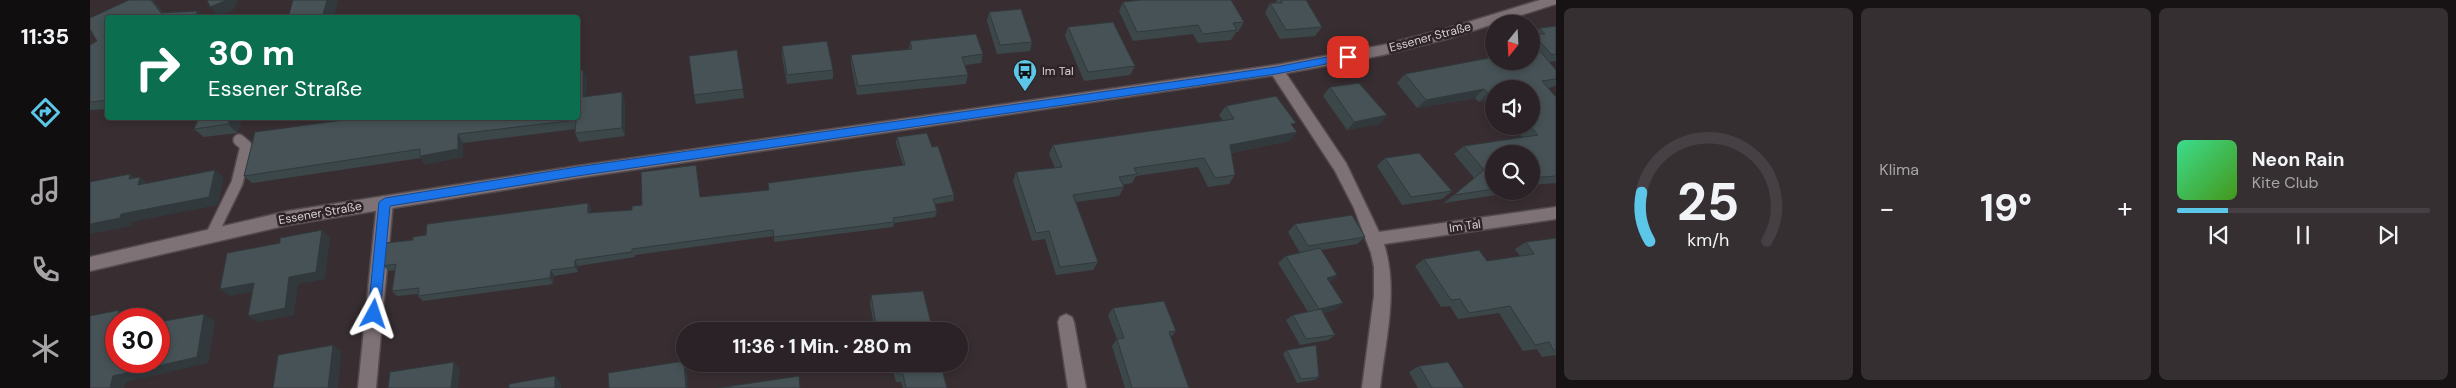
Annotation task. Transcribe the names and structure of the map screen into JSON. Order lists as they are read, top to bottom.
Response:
{
  "streets": {
    "street": ["Essener Straße", "Im Tal"]
  },
  "places": {
    "bus stop": ["Im Tal"]
  },
  "north": "bottom",
  "page": {
    "tabs": "11:35",
    "tile": "Klima",
    "turn": ["30 m", "Essener Straße"],
    "song": ["Neon Rain", "Kite Club"],
    "heat": ["−", "19°", "+"],
    "limit": "30",
    "trip": "11:36 · 1 Min. · 280 m",
    "gauge": ["25", "km/h"]
  }
}
